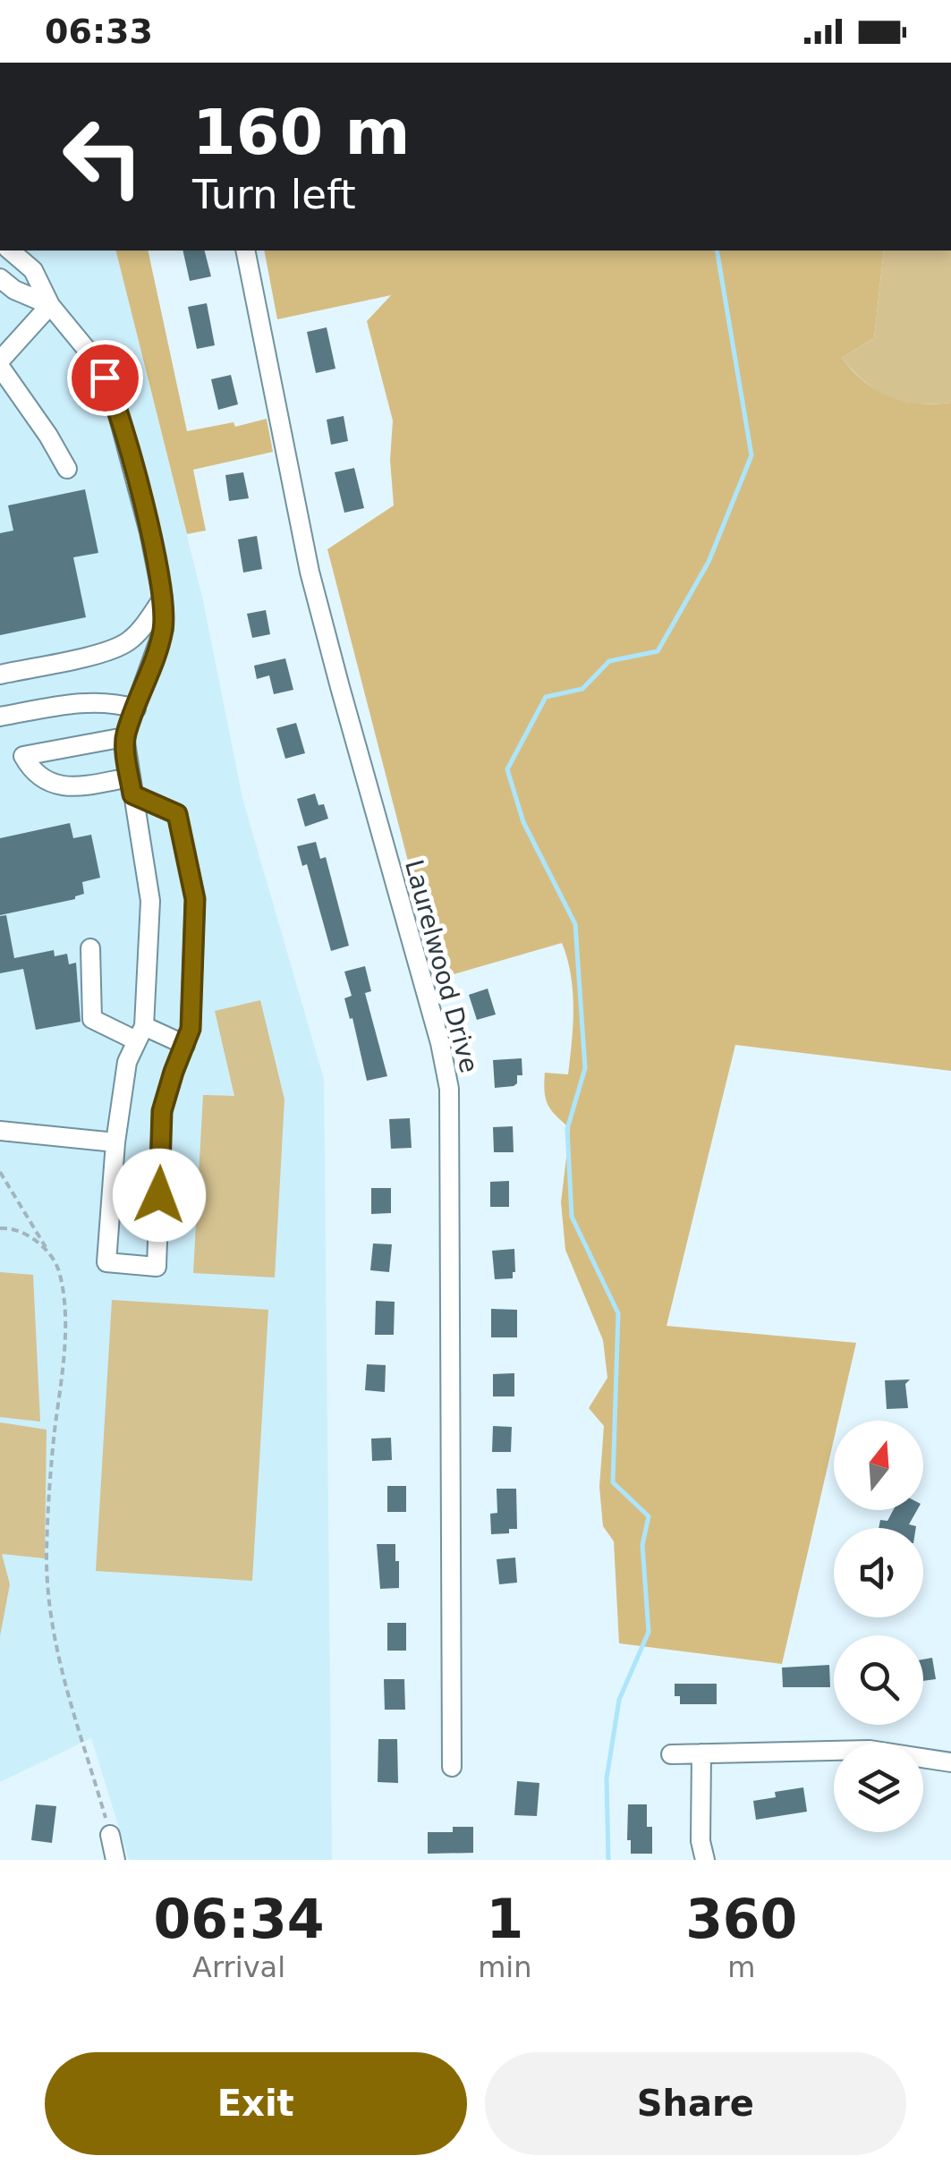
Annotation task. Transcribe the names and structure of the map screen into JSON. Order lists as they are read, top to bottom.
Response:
{
  "streets": {
    "street": ["Laurelwood Drive"]
  },
  "north": "top",
  "page": {
    "status": "06:33",
    "turn": ["160 m", "Turn left"],
    "eta": [
      "06:34",
      "Arrival",
      "1",
      "min",
      "360",
      "m"
    ],
    "buttons": ["Exit", "Share"]
  }
}
